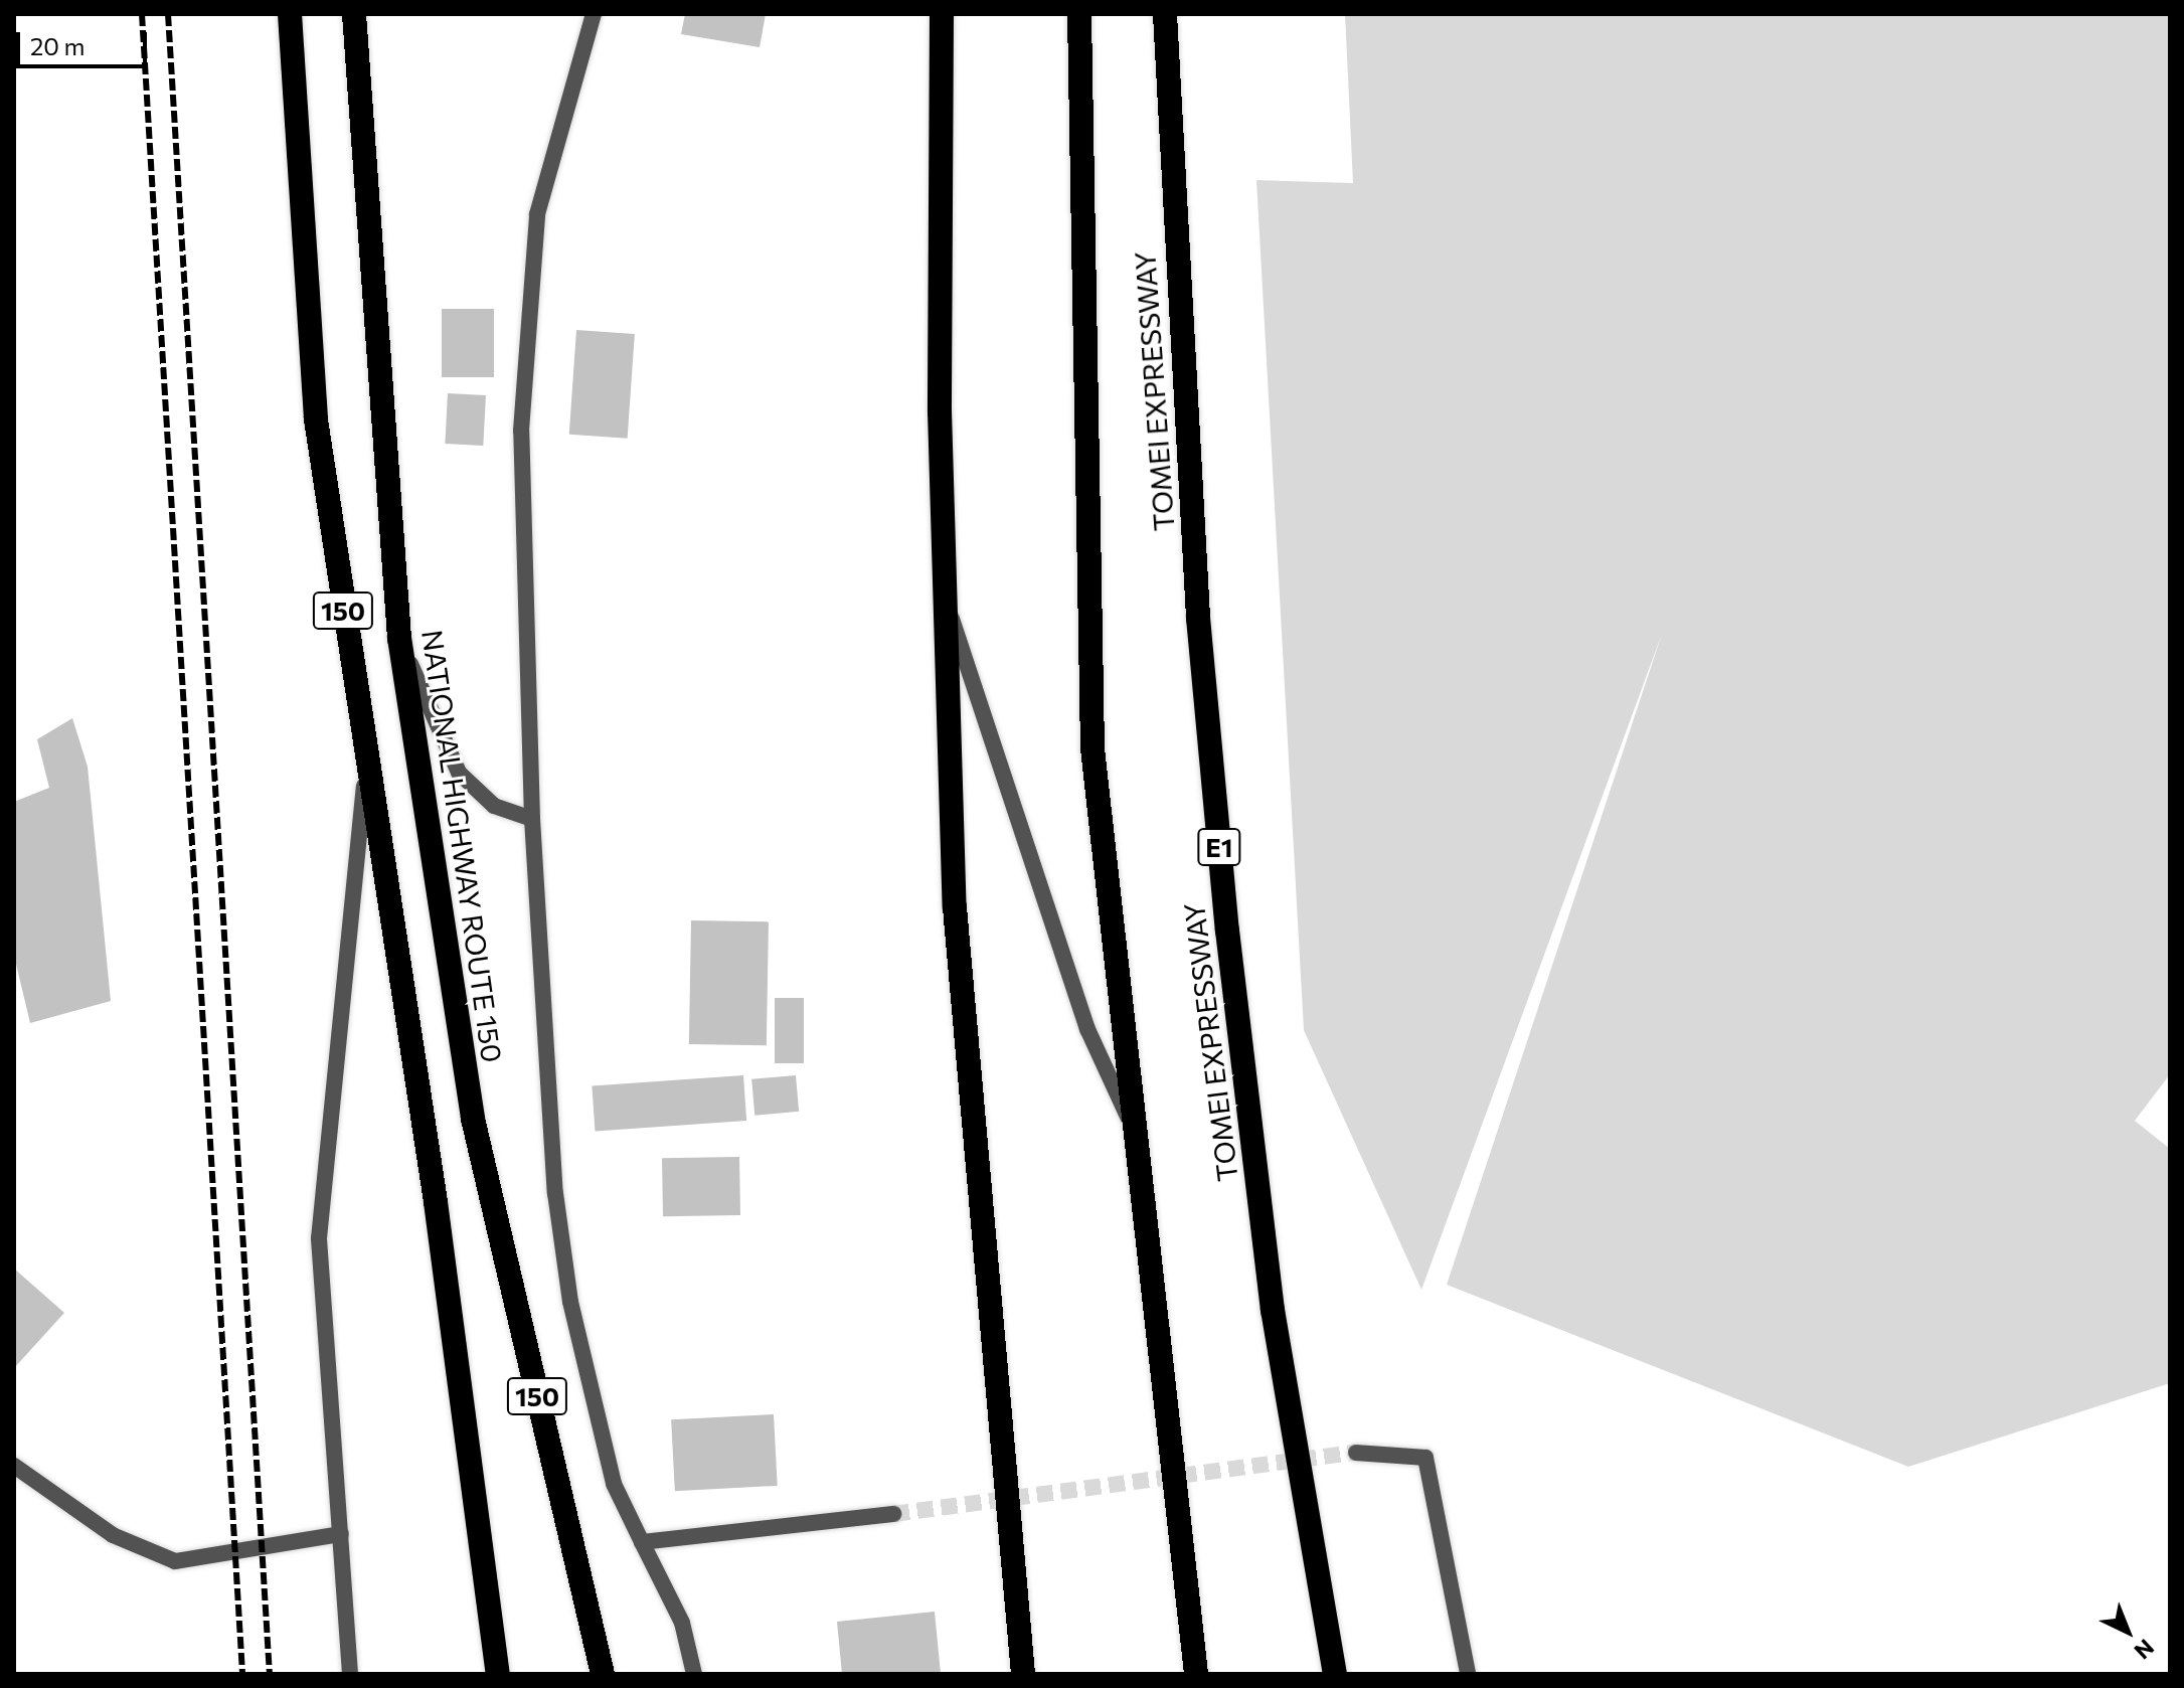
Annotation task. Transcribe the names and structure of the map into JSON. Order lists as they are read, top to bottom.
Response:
{
  "streets": {
    "highway": [
      "TOMEI EXPRESSWAY",
      "150",
      "NATIONAL HIGHWAY ROUTE 150",
      "E1"
    ]
  },
  "scale_bar": "20 m",
  "north": "bottom right"
}
